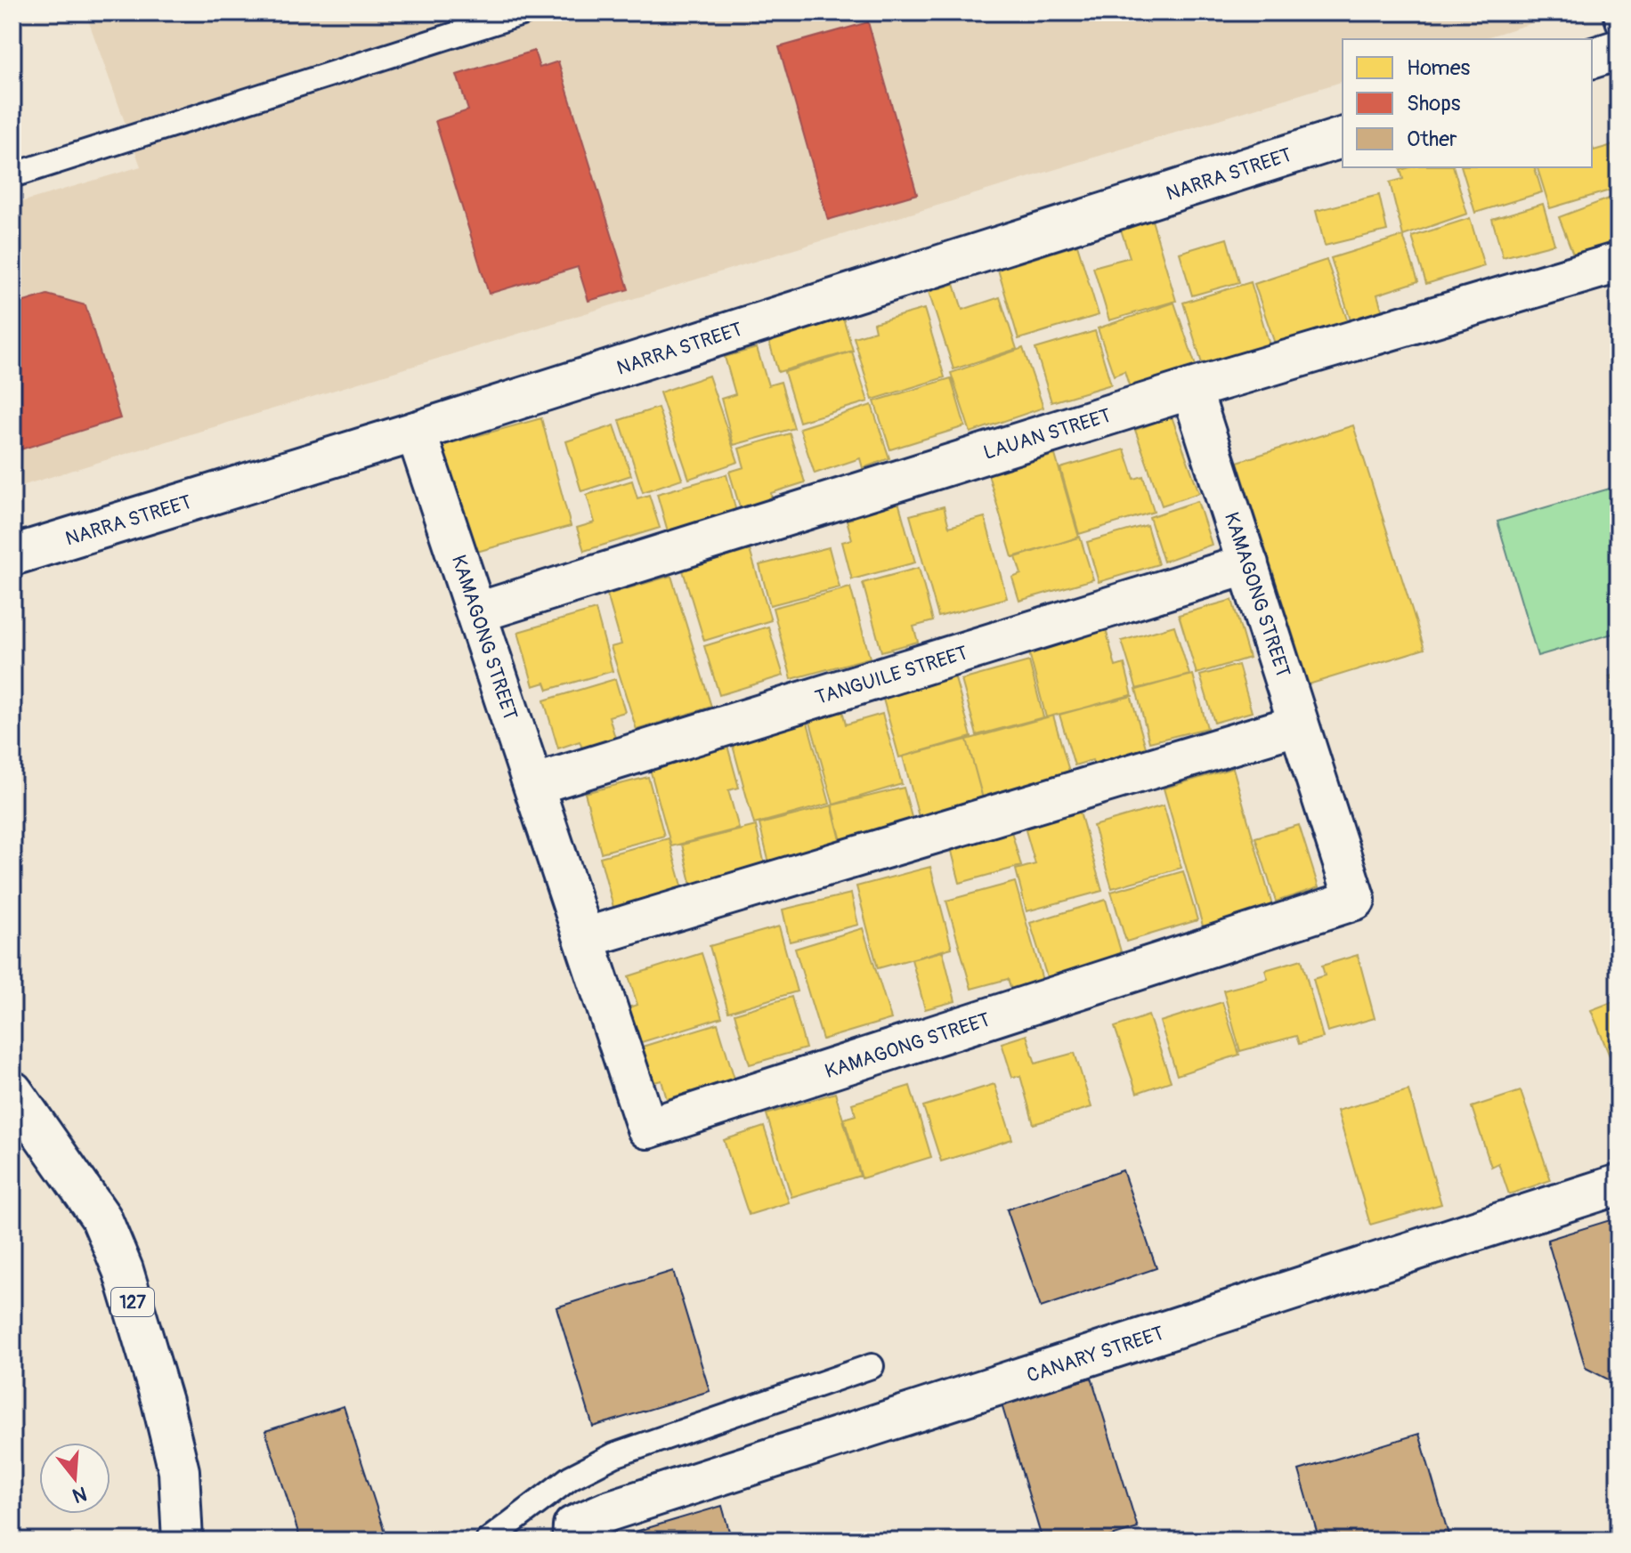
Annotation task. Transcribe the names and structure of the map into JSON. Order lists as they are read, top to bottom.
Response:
{
  "streets": {
    "street": [
      "NARRA STREET",
      "LAUAN STREET",
      "KAMAGONG STREET",
      "TANGUILE STREET",
      "127",
      "CANARY STREET"
    ]
  },
  "crossings": [
    ["NARRA STREET", "KAMAGONG STREET"],
    ["LAUAN STREET", "KAMAGONG STREET"],
    ["KAMAGONG STREET", "TANGUILE STREET"]
  ],
  "legend": ["Homes", "Shops", "Other"],
  "north": "bottom"
}
